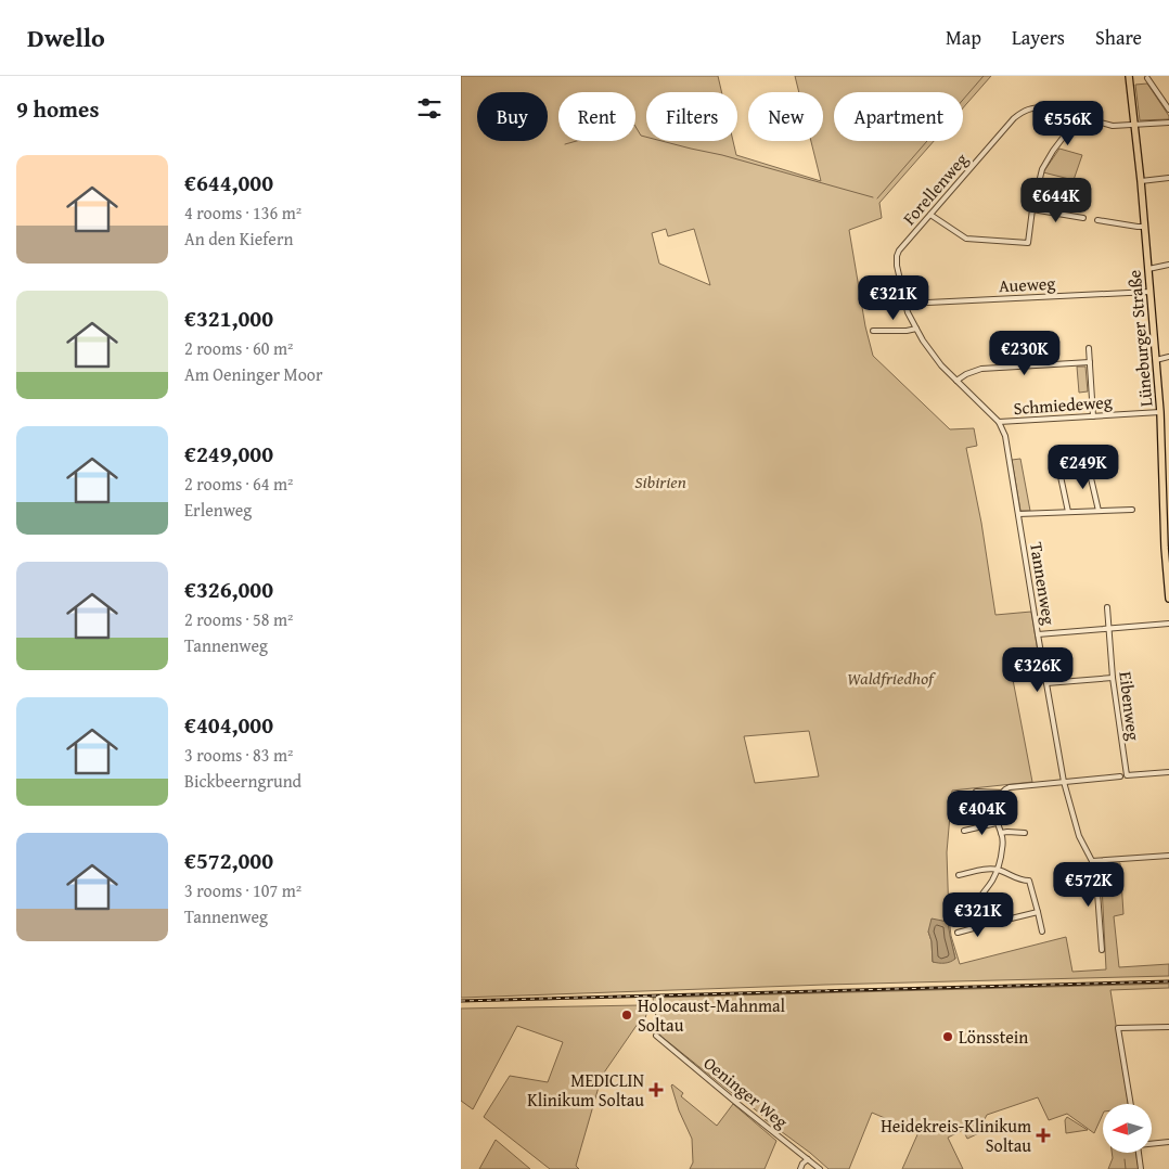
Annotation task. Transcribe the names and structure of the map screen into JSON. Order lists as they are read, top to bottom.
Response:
{
  "streets": {
    "main road": ["Lüneburger Straße"],
    "street": [
      "Forellenweg",
      "Aueweg",
      "Schmiedeweg",
      "Tannenweg",
      "Eibenweg",
      "Oeninger Weg"
    ]
  },
  "crossings": [
    ["Forellenweg", "Lüneburger Straße"],
    ["Forellenweg", "Tannenweg"],
    ["Aueweg", "Lüneburger Straße"],
    ["Aueweg", "Tannenweg"],
    ["Lüneburger Straße", "Schmiedeweg"],
    ["Schmiedeweg", "Tannenweg"]
  ],
  "parks": ["Sibirien", "Waldfriedhof"],
  "places": {
    "other": ["Holocaust-Mahnmal Soltau", "Lönsstein"],
    "health": ["MEDICLIN Klinikum Soltau", "Heidekreis-Klinikum Soltau"]
  },
  "north": "left",
  "page": {
    "header": "Dwello",
    "nav": ["Map", "Layers", "Share"],
    "heading": "9 homes",
    "chip": [
      "Buy",
      "Rent",
      "Filters",
      "New",
      "Apartment"
    ],
    "price": [
      "€556K",
      "€644K",
      "€321K",
      "€230K",
      "€249K",
      "€326K",
      "€404K",
      "€572K",
      "€321K"
    ],
    "list": [
      {
        "name": "€644,000",
        "note": "4 rooms · 136 m² · An den Kiefern"
      },
      {
        "name": "€321,000",
        "note": "2 rooms · 60 m² · Am Oeninger Moor"
      },
      {
        "name": "€249,000",
        "note": "2 rooms · 64 m² · Erlenweg"
      },
      {
        "name": "€326,000",
        "note": "2 rooms · 58 m² · Tannenweg"
      },
      {
        "name": "€404,000",
        "note": "3 rooms · 83 m² · Bickbeerngrund"
      },
      {
        "name": "€572,000",
        "note": "3 rooms · 107 m² · Tannenweg"
      }
    ]
  }
}
